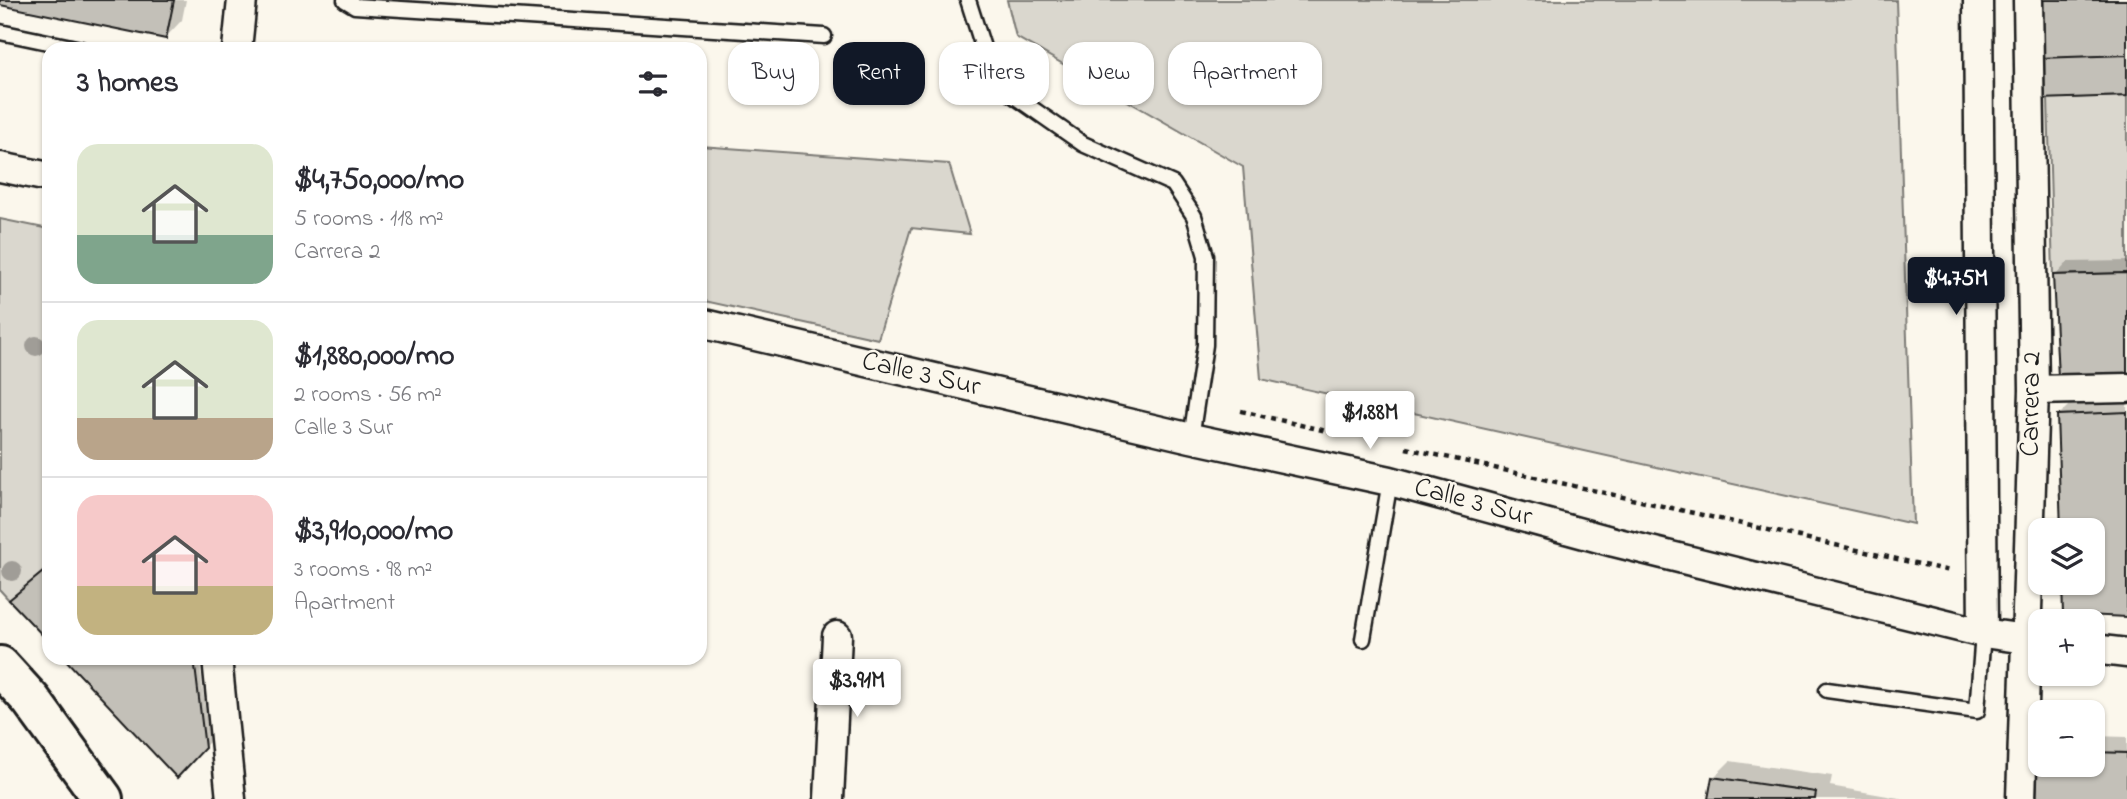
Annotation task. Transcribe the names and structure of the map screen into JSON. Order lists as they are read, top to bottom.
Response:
{
  "streets": {
    "street": ["Calle 3 Sur", "Carrera 2"]
  },
  "page": {
    "chip": [
      "Buy",
      "Rent",
      "Filters",
      "New",
      "Apartment"
    ],
    "heading": "3 homes",
    "list": [
      {
        "name": "$4,750,000/mo",
        "note": "5 rooms · 118 m² · Carrera 2"
      },
      {
        "name": "$1,880,000/mo",
        "note": "2 rooms · 56 m² · Calle 3 Sur"
      },
      {
        "name": "$3,910,000/mo",
        "note": "3 rooms · 98 m² · Apartment"
      }
    ],
    "price": ["$4.75M", "$1.88M", "$3.91M"],
    "map_buttons": ["+", "−"]
  }
}
